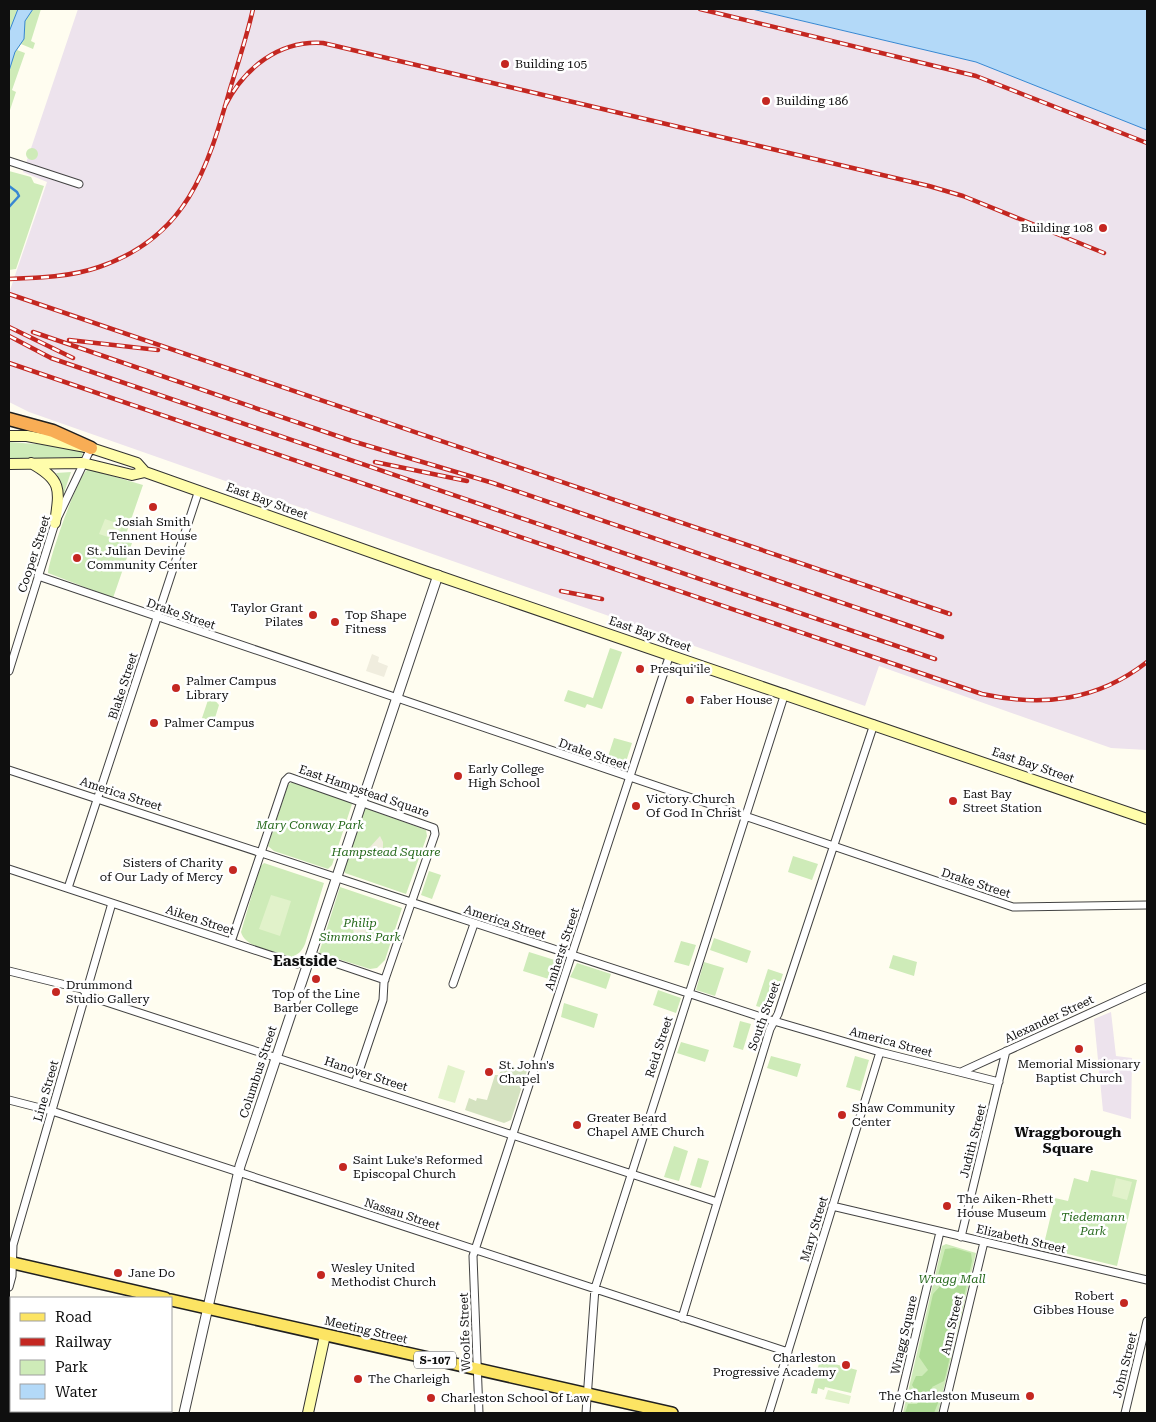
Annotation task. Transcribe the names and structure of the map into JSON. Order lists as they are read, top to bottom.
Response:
{
  "streets": {
    "main road": ["East Bay Street", "Meeting Street", "S-107"],
    "street": [
      "Cooper Street",
      "Drake Street",
      "Blake Street",
      "East Hampstead Square",
      "America Street",
      "Aiken Street",
      "Amherst Street",
      "South Street",
      "Alexander Street",
      "Reid Street",
      "Columbus Street",
      "Hanover Street",
      "Line Street",
      "Judith Street",
      "Nassau Street",
      "Mary Street",
      "Elizabeth Street",
      "Ann Street",
      "Woolfe Street",
      "Wragg Square",
      "John Street"
    ]
  },
  "crossings": [
    ["East Bay Street", "Blake Street"],
    ["East Bay Street", "Amherst Street"],
    ["East Bay Street", "South Street"],
    ["East Bay Street", "Reid Street"],
    ["East Bay Street", "Columbus Street"],
    ["Cooper Street", "Drake Street"],
    ["Drake Street", "Blake Street"],
    ["Drake Street", "Amherst Street"],
    ["Drake Street", "South Street"],
    ["Drake Street", "Reid Street"],
    ["Drake Street", "Columbus Street"],
    ["Blake Street", "America Street"],
    ["Blake Street", "Aiken Street"],
    ["East Hampstead Square", "America Street"],
    ["East Hampstead Square", "Columbus Street"],
    ["America Street", "Amherst Street"],
    ["America Street", "South Street"],
    ["America Street", "Alexander Street"],
    ["America Street", "Reid Street"],
    ["America Street", "Columbus Street"],
    ["America Street", "Judith Street"],
    ["America Street", "Mary Street"],
    ["Aiken Street", "Columbus Street"],
    ["Aiken Street", "Line Street"],
    ["Amherst Street", "Hanover Street"],
    ["Amherst Street", "Nassau Street"],
    ["Amherst Street", "Woolfe Street"],
    ["South Street", "Hanover Street"],
    ["South Street", "Nassau Street"],
    ["Alexander Street", "Judith Street"],
    ["Reid Street", "Hanover Street"],
    ["Reid Street", "Nassau Street"],
    ["Reid Street", "Meeting Street"],
    ["Columbus Street", "Hanover Street"],
    ["Columbus Street", "Nassau Street"],
    ["Columbus Street", "Meeting Street"],
    ["Hanover Street", "Line Street"],
    ["Line Street", "Nassau Street"],
    ["Judith Street", "Elizabeth Street"],
    ["Nassau Street", "Mary Street"],
    ["Nassau Street", "Woolfe Street"],
    ["Mary Street", "Elizabeth Street"],
    ["Elizabeth Street", "Ann Street"],
    ["Elizabeth Street", "Wragg Square"],
    ["Meeting Street", "Woolfe Street"]
  ],
  "districts": ["Eastside", "Wraggborough Square"],
  "parks": [
    "Mary Conway Park",
    "Hampstead Square",
    "Philip Simmons Park",
    "Tiedemann Park",
    "Wragg Mall"
  ],
  "places": [
    "Building 105",
    "Building 186",
    "Building 108",
    "Josiah Smith Tennent House",
    "St. Julian Devine Community Center",
    "Taylor Grant Pilates",
    "Top Shape Fitness",
    "Presqui'ile",
    "Palmer Campus Library",
    "Faber House",
    "Palmer Campus",
    "Early College High School",
    "East Bay Street Station",
    "Victory Church Of God In Christ",
    "Sisters of Charity of Our Lady of Mercy",
    "Top of the Line Barber College",
    "Drummond Studio Gallery",
    "Memorial Missionary Baptist Church",
    "St. John's Chapel",
    "Shaw Community Center",
    "Greater Beard Chapel AME Church",
    "Saint Luke's Reformed Episcopal Church",
    "The Aiken-Rhett House Museum",
    "Jane Do",
    "Wesley United Methodist Church",
    "Robert Gibbes House",
    "Charleston Progressive Academy",
    "The Charleigh",
    "The Charleston Museum",
    "Charleston School of Law"
  ],
  "legend": [
    "Road",
    "Railway",
    "Park",
    "Water"
  ]
}
